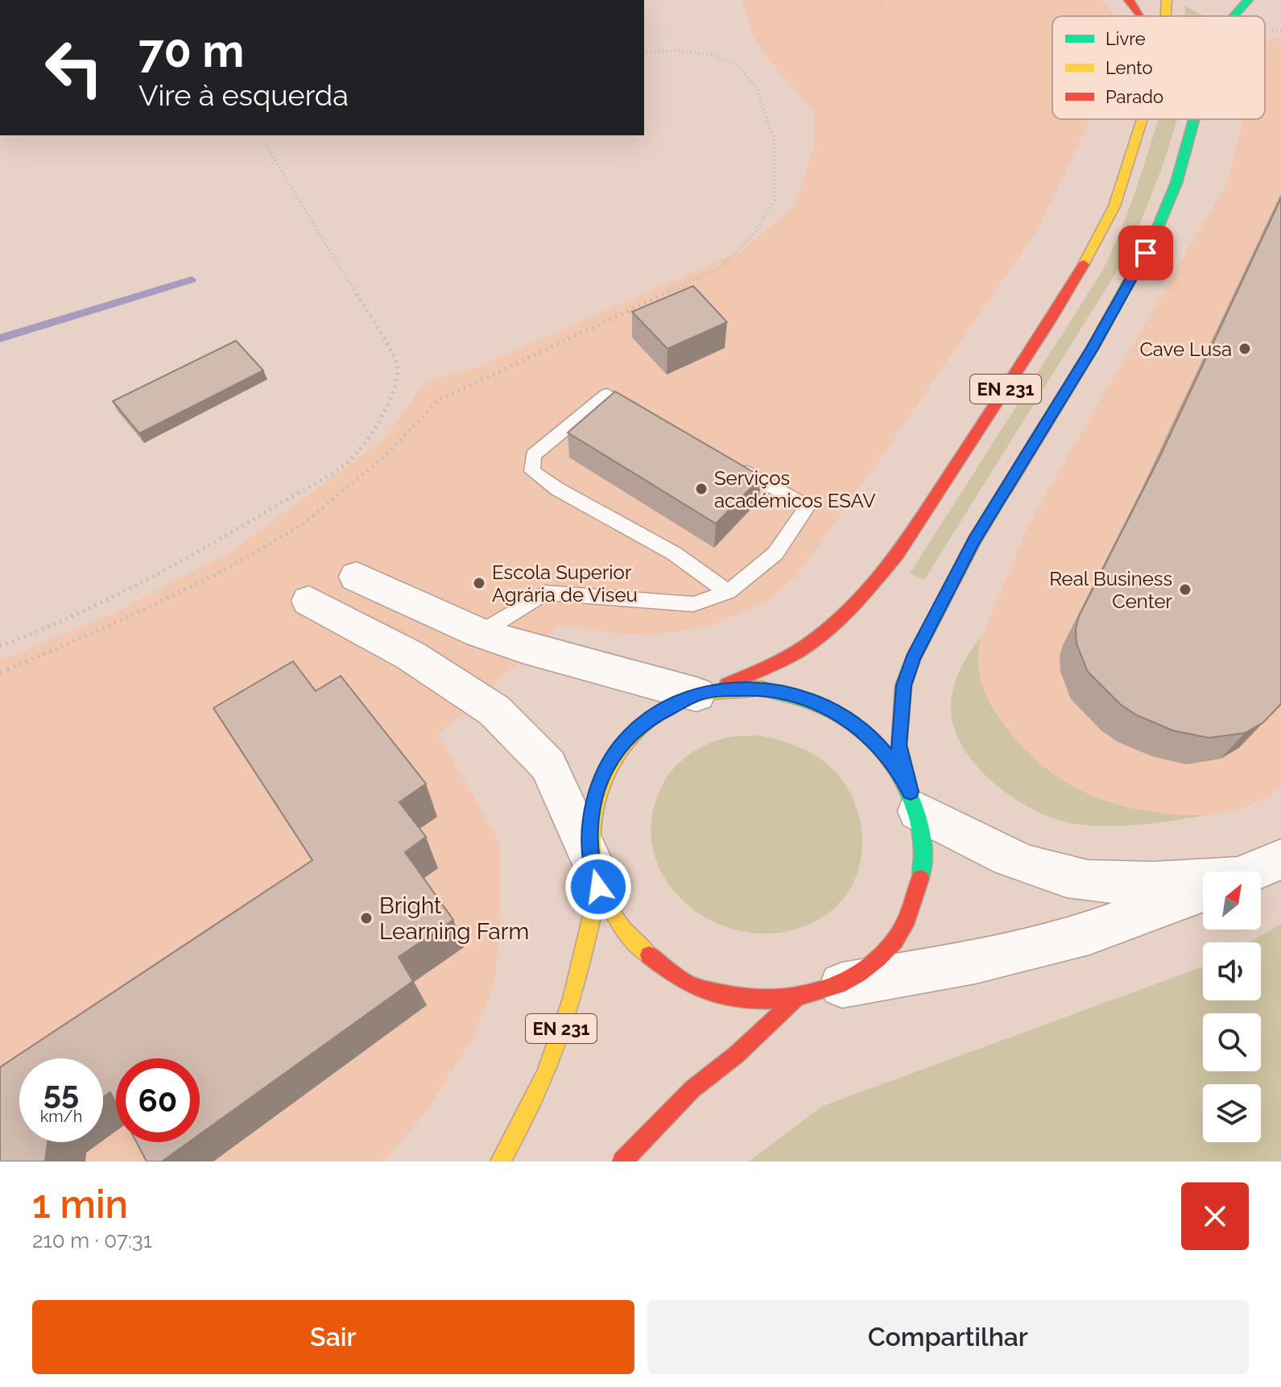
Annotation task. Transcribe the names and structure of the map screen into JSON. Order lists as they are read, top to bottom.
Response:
{
  "streets": {
    "main road": ["EN 231"]
  },
  "places": [
    "Cave Lusa",
    "Serviços académicos ESAV",
    "Escola Superior Agrária de Viseu",
    "Real Business Center",
    "Bright Learning Farm"
  ],
  "legend": ["Livre", "Lento", "Parado"],
  "north": "top right",
  "page": {
    "turn": ["70 m", "Vire à esquerda"],
    "speed": "55 km/h",
    "limit": "60",
    "heading": ["1 min", "210 m · 07:31"],
    "buttons": ["Sair", "Compartilhar"]
  }
}
